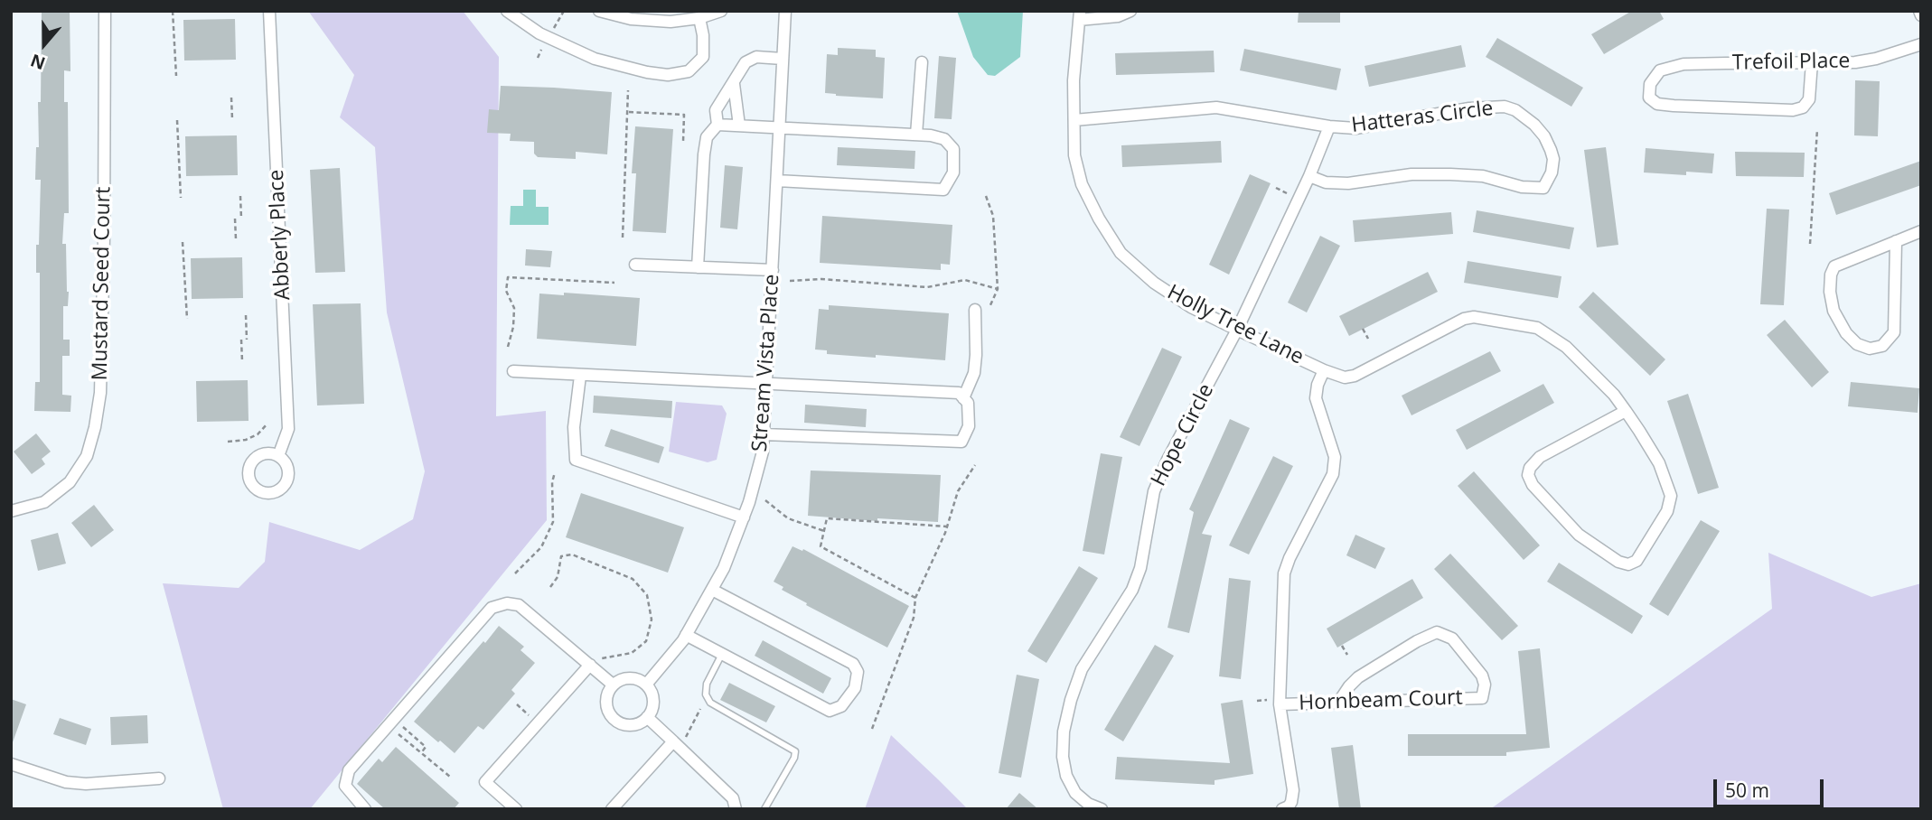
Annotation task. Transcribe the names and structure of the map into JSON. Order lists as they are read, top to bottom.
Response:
{
  "streets": {
    "street": [
      "Trefoil Place",
      "Hatteras Circle",
      "Abberly Place",
      "Mustard Seed Court",
      "Holly Tree Lane",
      "Stream Vista Place",
      "Hope Circle",
      "Hornbeam Court"
    ]
  },
  "crossings": [
    ["Hatteras Circle", "Holly Tree Lane"],
    ["Hatteras Circle", "Hope Circle"],
    ["Holly Tree Lane", "Hope Circle"]
  ],
  "scale_bar": "50 m",
  "north": "bottom"
}
